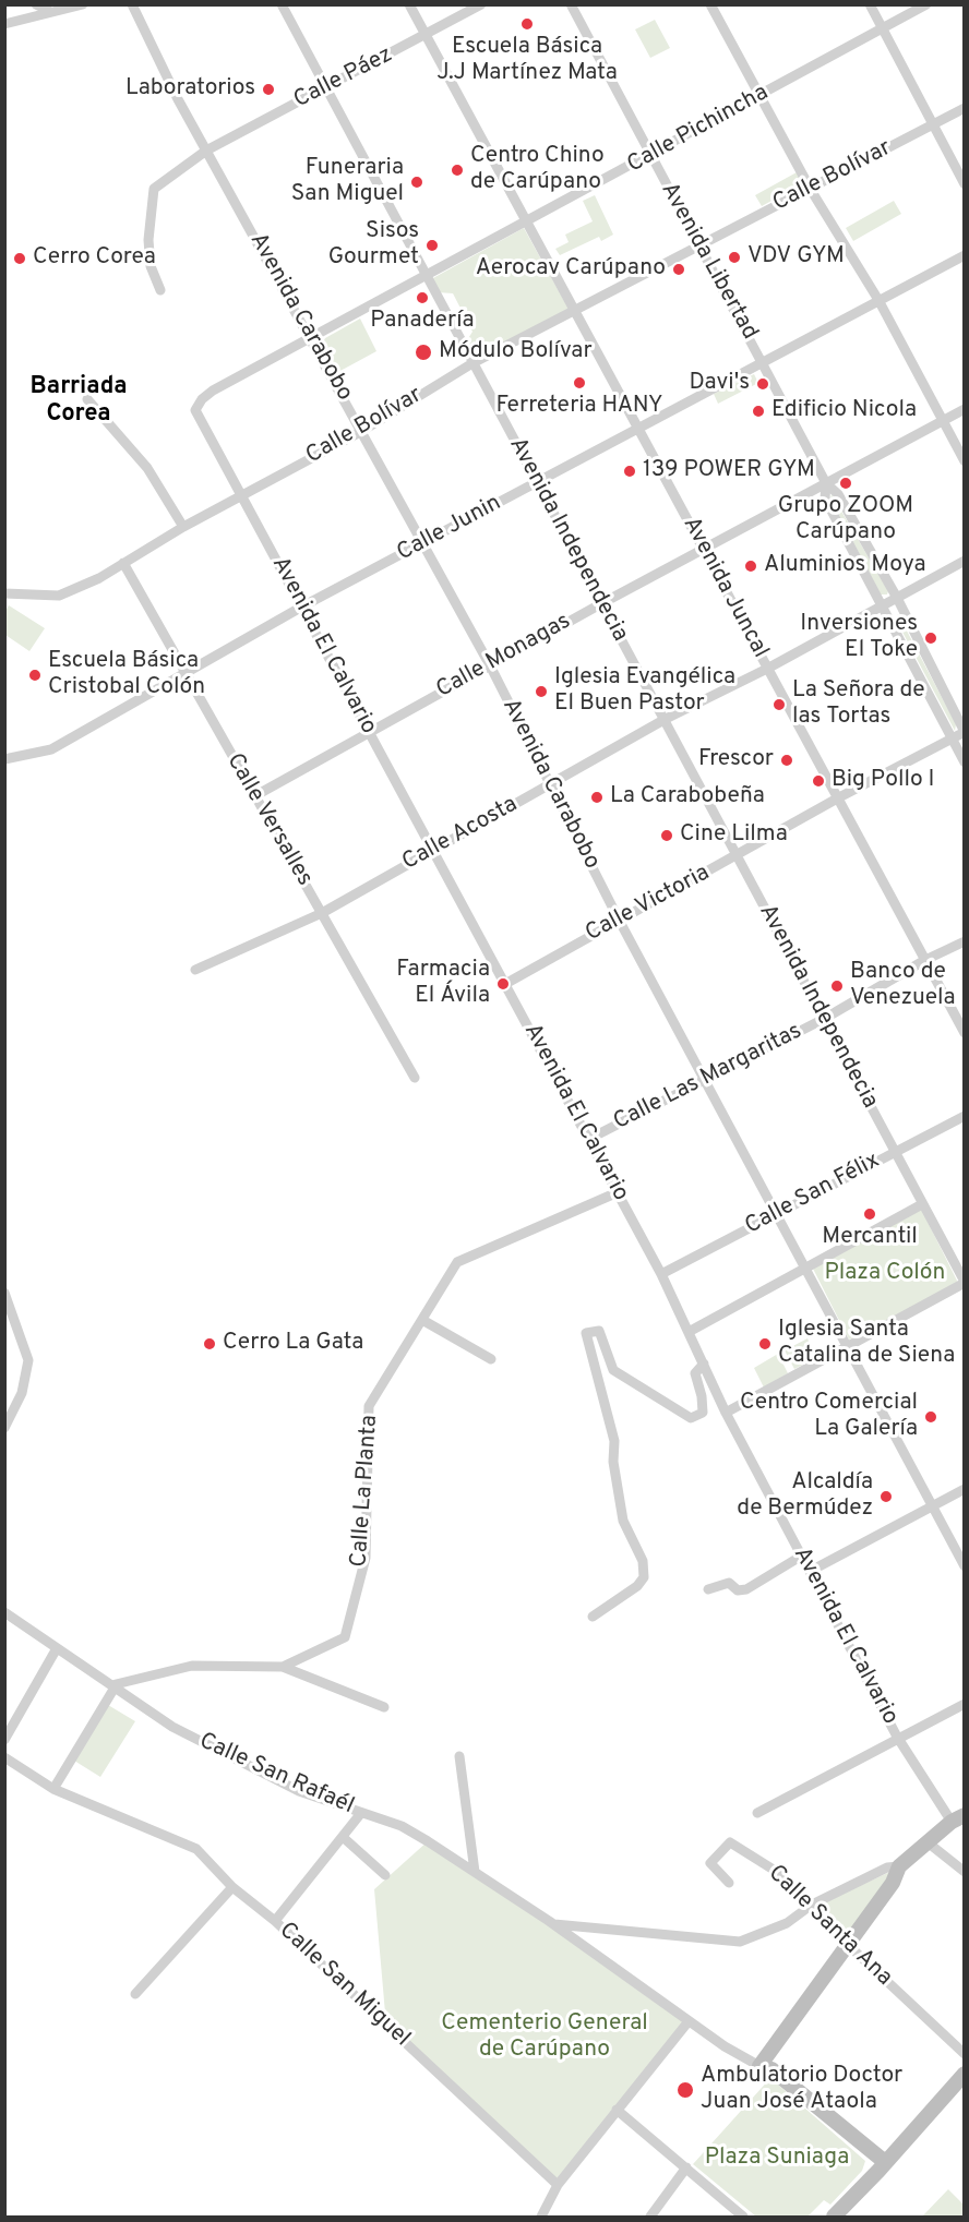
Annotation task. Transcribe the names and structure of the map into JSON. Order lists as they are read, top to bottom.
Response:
{
  "streets": {
    "street": [
      "Calle Páez",
      "Calle Pichincha",
      "Calle Bolívar",
      "Avenida Libertad",
      "Avenida Carabobo",
      "Calle Junin",
      "Avenida Independecia",
      "Avenida Juncal",
      "Avenida El Calvario",
      "Calle Monagas",
      "Calle Versalles",
      "Calle Acosta",
      "Calle Victoria",
      "Calle Las Margaritas",
      "Calle San Félix",
      "Calle La Planta",
      "Calle San Rafaél",
      "Calle Santa Ana",
      "Calle San Miguel"
    ]
  },
  "crossings": [
    ["Calle Páez", "Avenida Carabobo"],
    ["Calle Páez", "Avenida Independecia"],
    ["Calle Páez", "Avenida Juncal"],
    ["Calle Pichincha", "Avenida Libertad"],
    ["Calle Pichincha", "Avenida Carabobo"],
    ["Calle Pichincha", "Avenida Independecia"],
    ["Calle Pichincha", "Avenida Juncal"],
    ["Calle Pichincha", "Avenida El Calvario"],
    ["Calle Bolívar", "Avenida Libertad"],
    ["Calle Bolívar", "Avenida Carabobo"],
    ["Calle Bolívar", "Avenida Independecia"],
    ["Calle Bolívar", "Avenida Juncal"],
    ["Calle Bolívar", "Avenida El Calvario"],
    ["Calle Bolívar", "Calle Versalles"],
    ["Avenida Libertad", "Calle Junin"],
    ["Avenida Libertad", "Calle Monagas"],
    ["Avenida Libertad", "Calle Acosta"],
    ["Avenida Libertad", "Calle Victoria"],
    ["Avenida Carabobo", "Calle Junin"],
    ["Avenida Carabobo", "Calle Monagas"],
    ["Avenida Carabobo", "Calle Acosta"],
    ["Avenida Carabobo", "Calle Victoria"],
    ["Avenida Carabobo", "Calle Las Margaritas"],
    ["Avenida Carabobo", "Calle San Félix"],
    ["Calle Junin", "Avenida Independecia"],
    ["Calle Junin", "Avenida Juncal"],
    ["Calle Junin", "Avenida El Calvario"],
    ["Calle Junin", "Calle Versalles"],
    ["Avenida Independecia", "Calle Monagas"],
    ["Avenida Independecia", "Calle Acosta"],
    ["Avenida Independecia", "Calle Victoria"],
    ["Avenida Independecia", "Calle Las Margaritas"],
    ["Avenida Independecia", "Calle San Félix"],
    ["Avenida Juncal", "Calle Monagas"],
    ["Avenida Juncal", "Calle Acosta"],
    ["Avenida Juncal", "Calle Victoria"],
    ["Avenida Juncal", "Calle Las Margaritas"],
    ["Avenida El Calvario", "Calle Monagas"],
    ["Avenida El Calvario", "Calle Acosta"],
    ["Avenida El Calvario", "Calle Victoria"],
    ["Avenida El Calvario", "Calle Las Margaritas"],
    ["Avenida El Calvario", "Calle San Félix"],
    ["Avenida El Calvario", "Calle La Planta"],
    ["Calle Monagas", "Calle Versalles"],
    ["Calle Versalles", "Calle Acosta"],
    ["Calle La Planta", "Calle San Rafaél"],
    ["Calle San Rafaél", "Calle Santa Ana"]
  ],
  "districts": ["Barriada Corea"],
  "parks": ["Plaza Colón", "Cementerio General de Carúpano", "Plaza Suniaga"],
  "places": [
    "Escuela Básica J.J Martínez Mata",
    "Laboratorios",
    "Centro Chino de Carúpano",
    "Funeraria San Miguel",
    "Sisos Gourmet",
    "VDV GYM",
    "Cerro Corea",
    "Aerocav Carúpano",
    "Panadería",
    "Módulo Bolívar",
    "Ferreteria HANY",
    "Davi's",
    "Edificio Nicola",
    "139 POWER GYM",
    "Grupo ZOOM Carúpano",
    "Aluminios Moya",
    "Inversiones El Toke",
    "Escuela Básica Cristobal Colón",
    "Iglesia Evangélica El Buen Pastor",
    "La Señora de las Tortas",
    "Frescor",
    "Big Pollo I",
    "La Carabobeña",
    "Cine Lilma",
    "Farmacia El Ávila",
    "Banco de Venezuela",
    "Mercantil",
    "Cerro La Gata",
    "Iglesia Santa Catalina de Siena",
    "Centro Comercial La Galería",
    "Alcaldía de Bermúdez",
    "Ambulatorio Doctor Juan José Ataola"
  ]
}
